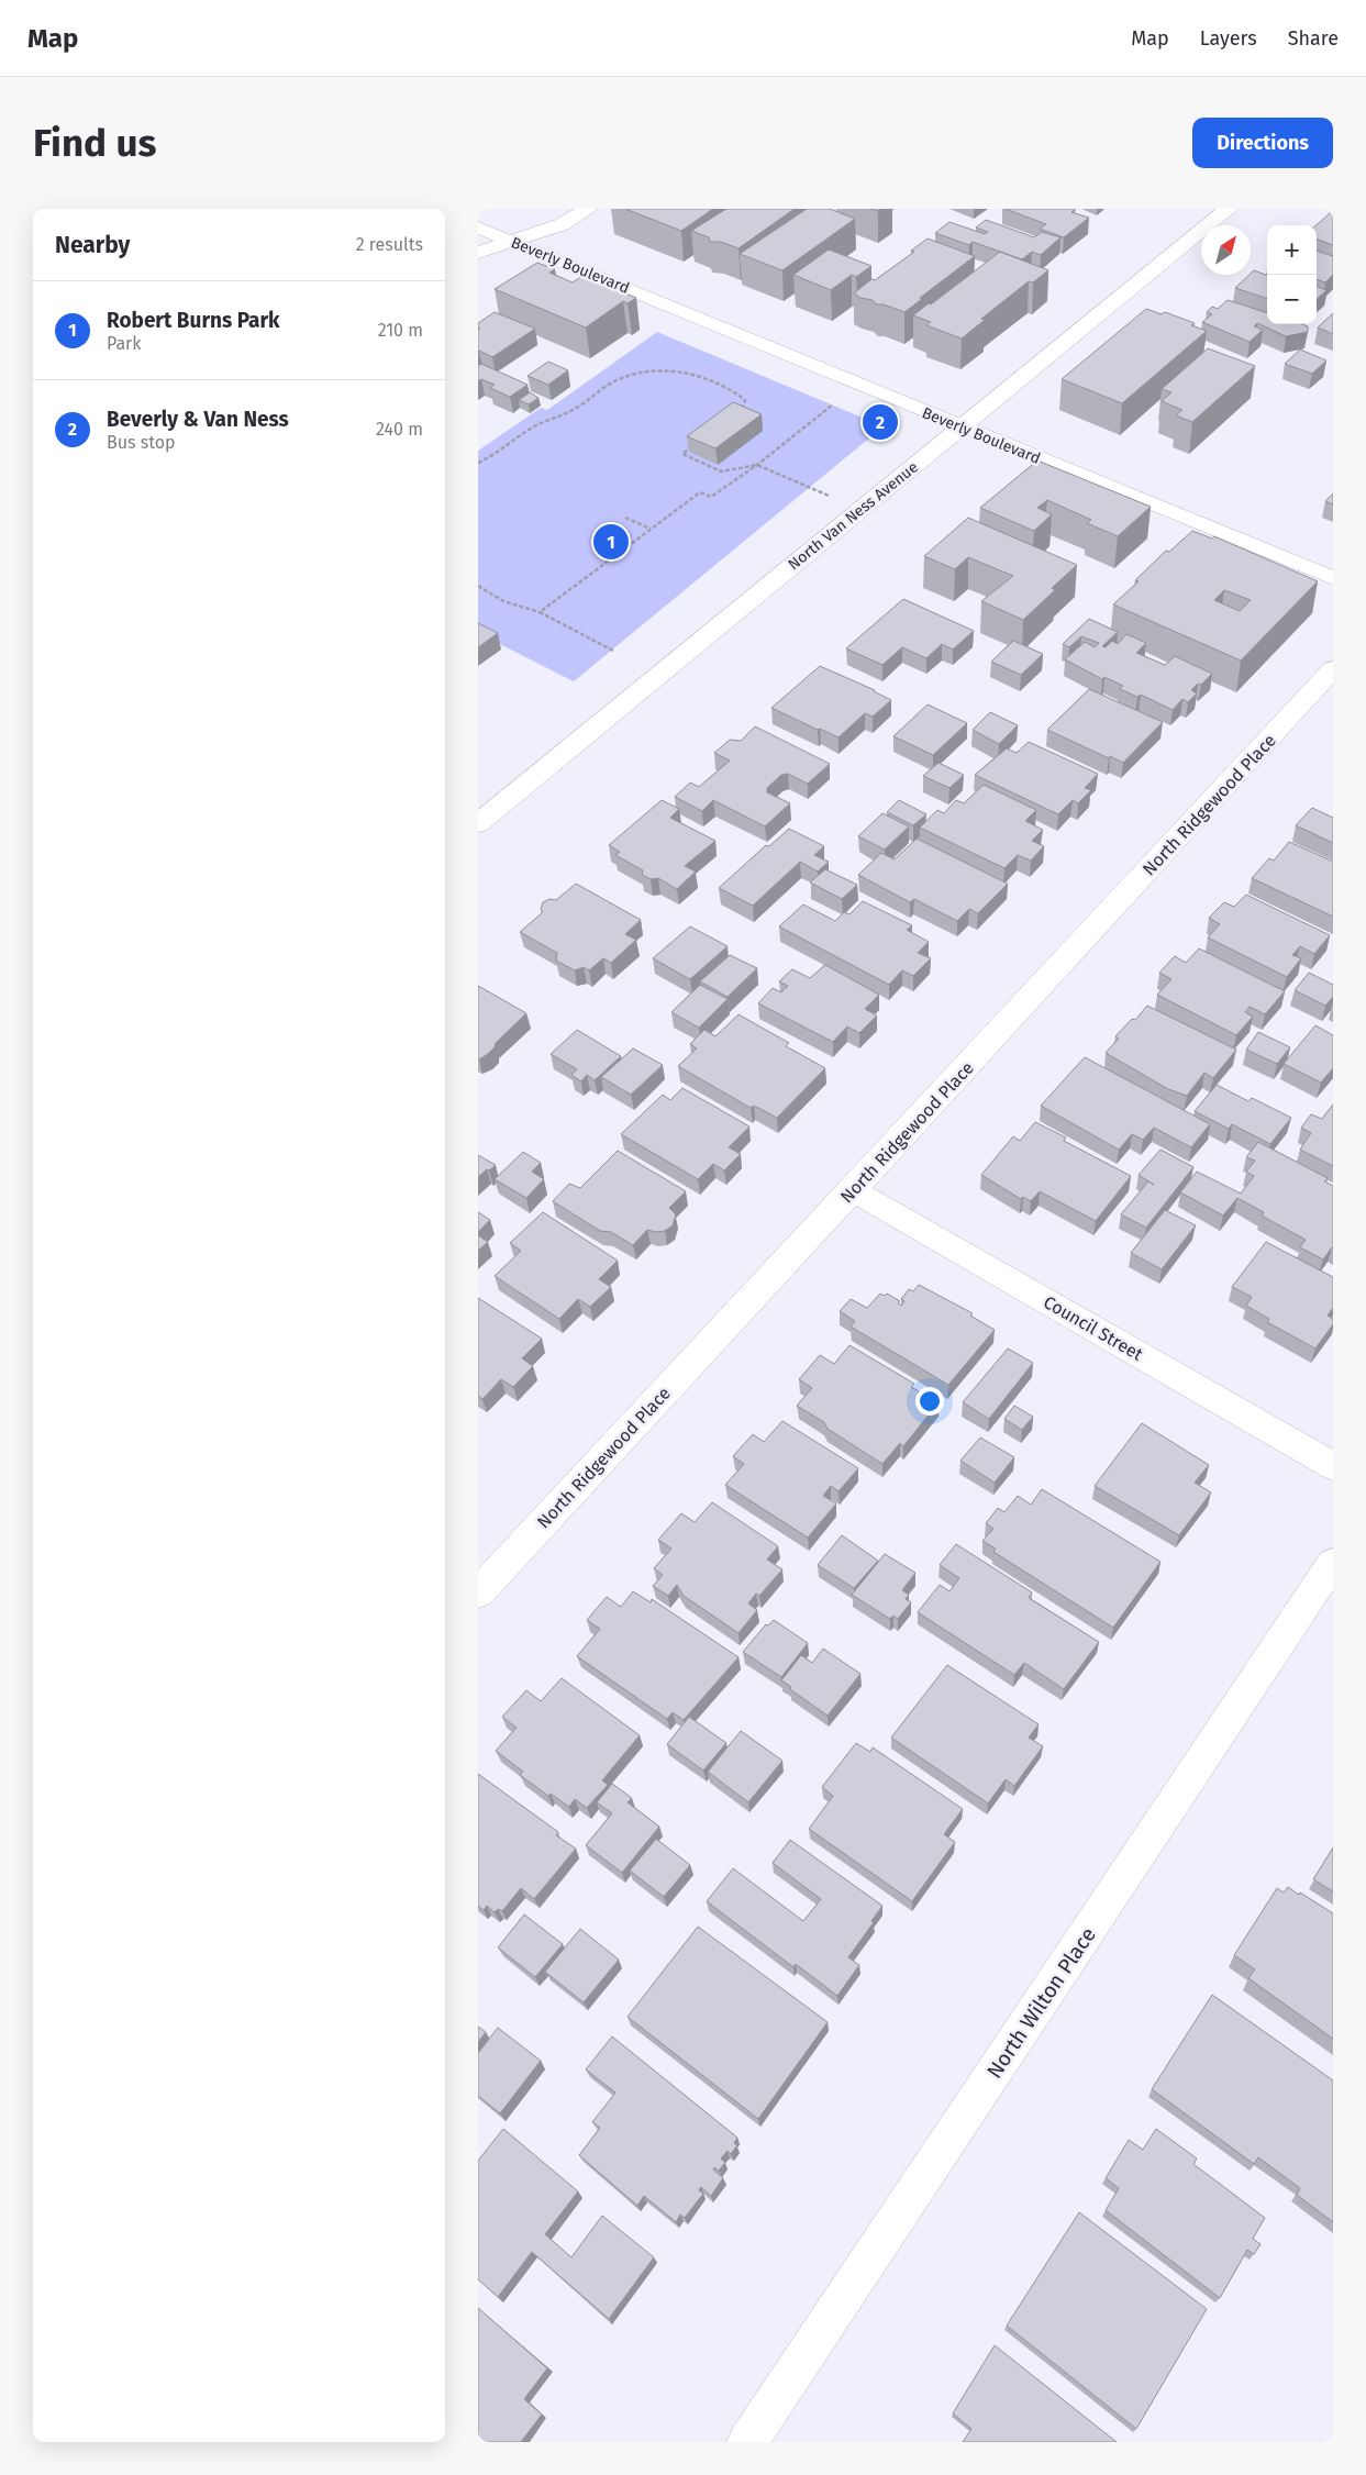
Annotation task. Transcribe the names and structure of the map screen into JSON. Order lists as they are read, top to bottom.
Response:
{
  "streets": {
    "street": [
      "Beverly Boulevard",
      "North Van Ness Avenue",
      "North Ridgewood Place",
      "Council Street",
      "North Wilton Place"
    ]
  },
  "crossings": [
    ["Beverly Boulevard", "North Van Ness Avenue"],
    ["North Ridgewood Place", "Council Street"]
  ],
  "north": "top right",
  "page": {
    "header": "Map",
    "nav": ["Map", "Layers", "Share"],
    "buttons": "Directions",
    "title": "Find us",
    "heading": ["Nearby", "2 results"],
    "map_buttons": ["+", "−"],
    "list": [
      {
        "mark": "1",
        "name": "Robert Burns Park",
        "note": "Park",
        "value": "210 m"
      },
      {
        "mark": "2",
        "name": "Beverly & Van Ness",
        "note": "Bus stop",
        "value": "240 m"
      }
    ],
    "pins": ["2", "1"]
  }
}
